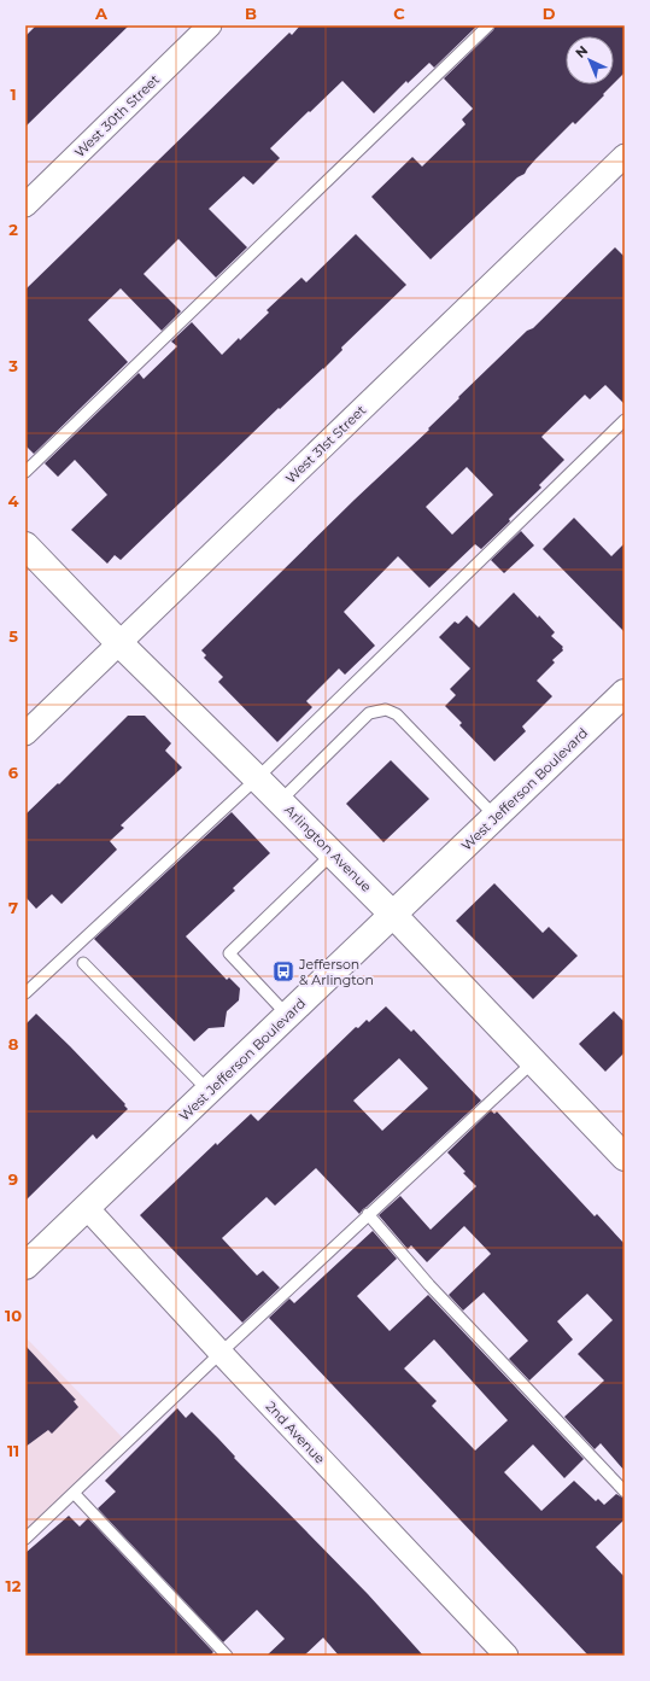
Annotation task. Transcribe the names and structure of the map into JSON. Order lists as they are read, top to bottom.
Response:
{
  "streets": {
    "main road": ["West Jefferson Boulevard", "Arlington Avenue"],
    "street": ["West 30th Street", "West 31st Street", "2nd Avenue"]
  },
  "crossings": [
    ["West 31st Street", "Arlington Avenue"],
    ["West Jefferson Boulevard", "Arlington Avenue"],
    ["West Jefferson Boulevard", "2nd Avenue"]
  ],
  "places": {
    "bus stop": ["Jefferson & Arlington"]
  },
  "north": "top left",
  "grid": {
    "columns": [
      "A",
      "B",
      "C",
      "D"
    ],
    "rows": [
      "1",
      "2",
      "3",
      "4",
      "5",
      "6",
      "7",
      "8",
      "9",
      "10",
      "11",
      "12"
    ]
  }
}
